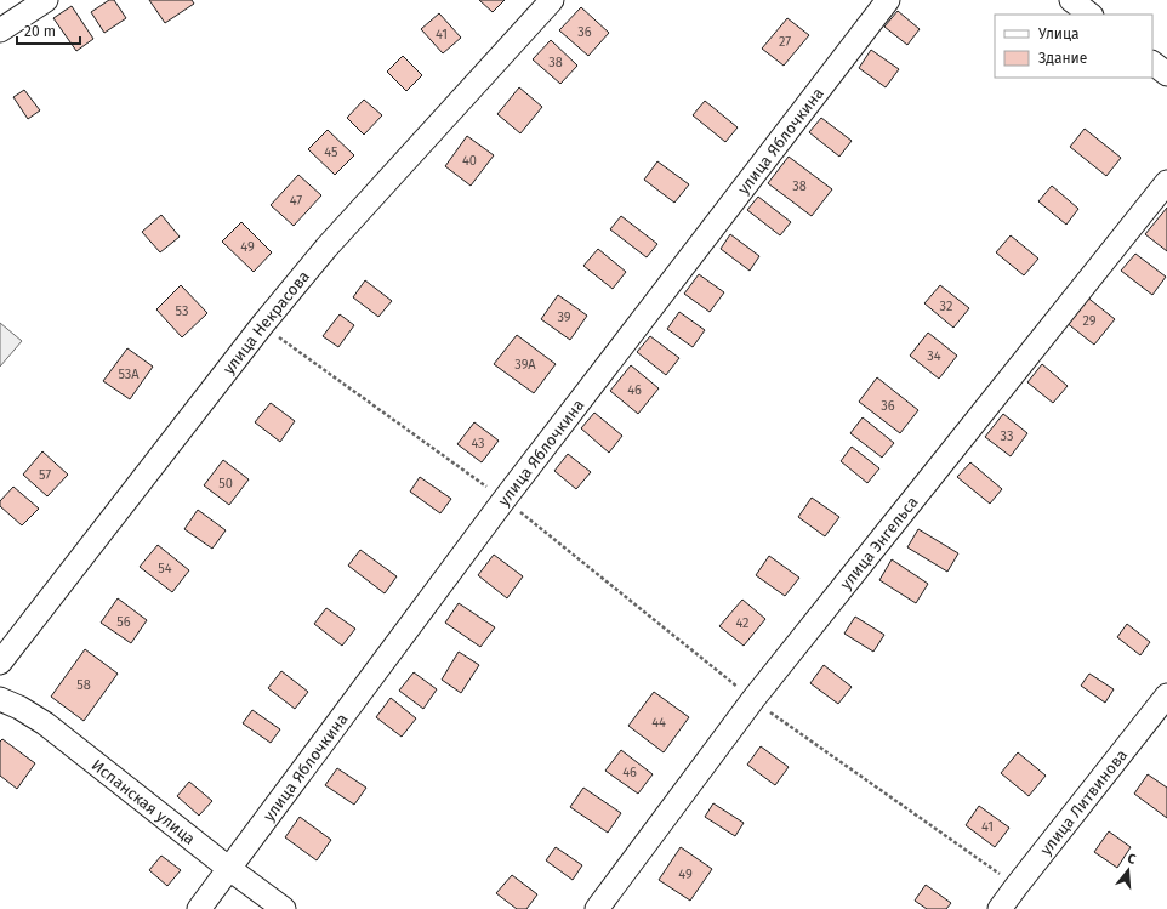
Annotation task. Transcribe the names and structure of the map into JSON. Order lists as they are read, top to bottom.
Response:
{
  "streets": {
    "street": [
      "улица Яблочкина",
      "улица Некрасова",
      "улица Энгельса",
      "Испанская улица",
      "улица Литвинова"
    ]
  },
  "crossings": [
    ["улица Яблочкина", "Испанская улица"]
  ],
  "house_numbers": [
    "36",
    "41",
    "27",
    "38",
    "45",
    "40",
    "38",
    "47",
    "49",
    "32",
    "53",
    "39",
    "29",
    "34",
    "39А",
    "53А",
    "46",
    "36",
    "33",
    "43",
    "57",
    "50",
    "54",
    "56",
    "42",
    "58",
    "44",
    "46",
    "41",
    "49"
  ],
  "legend": ["Улица", "Здание"],
  "scale_bar": "20 m",
  "north": "top"
}
